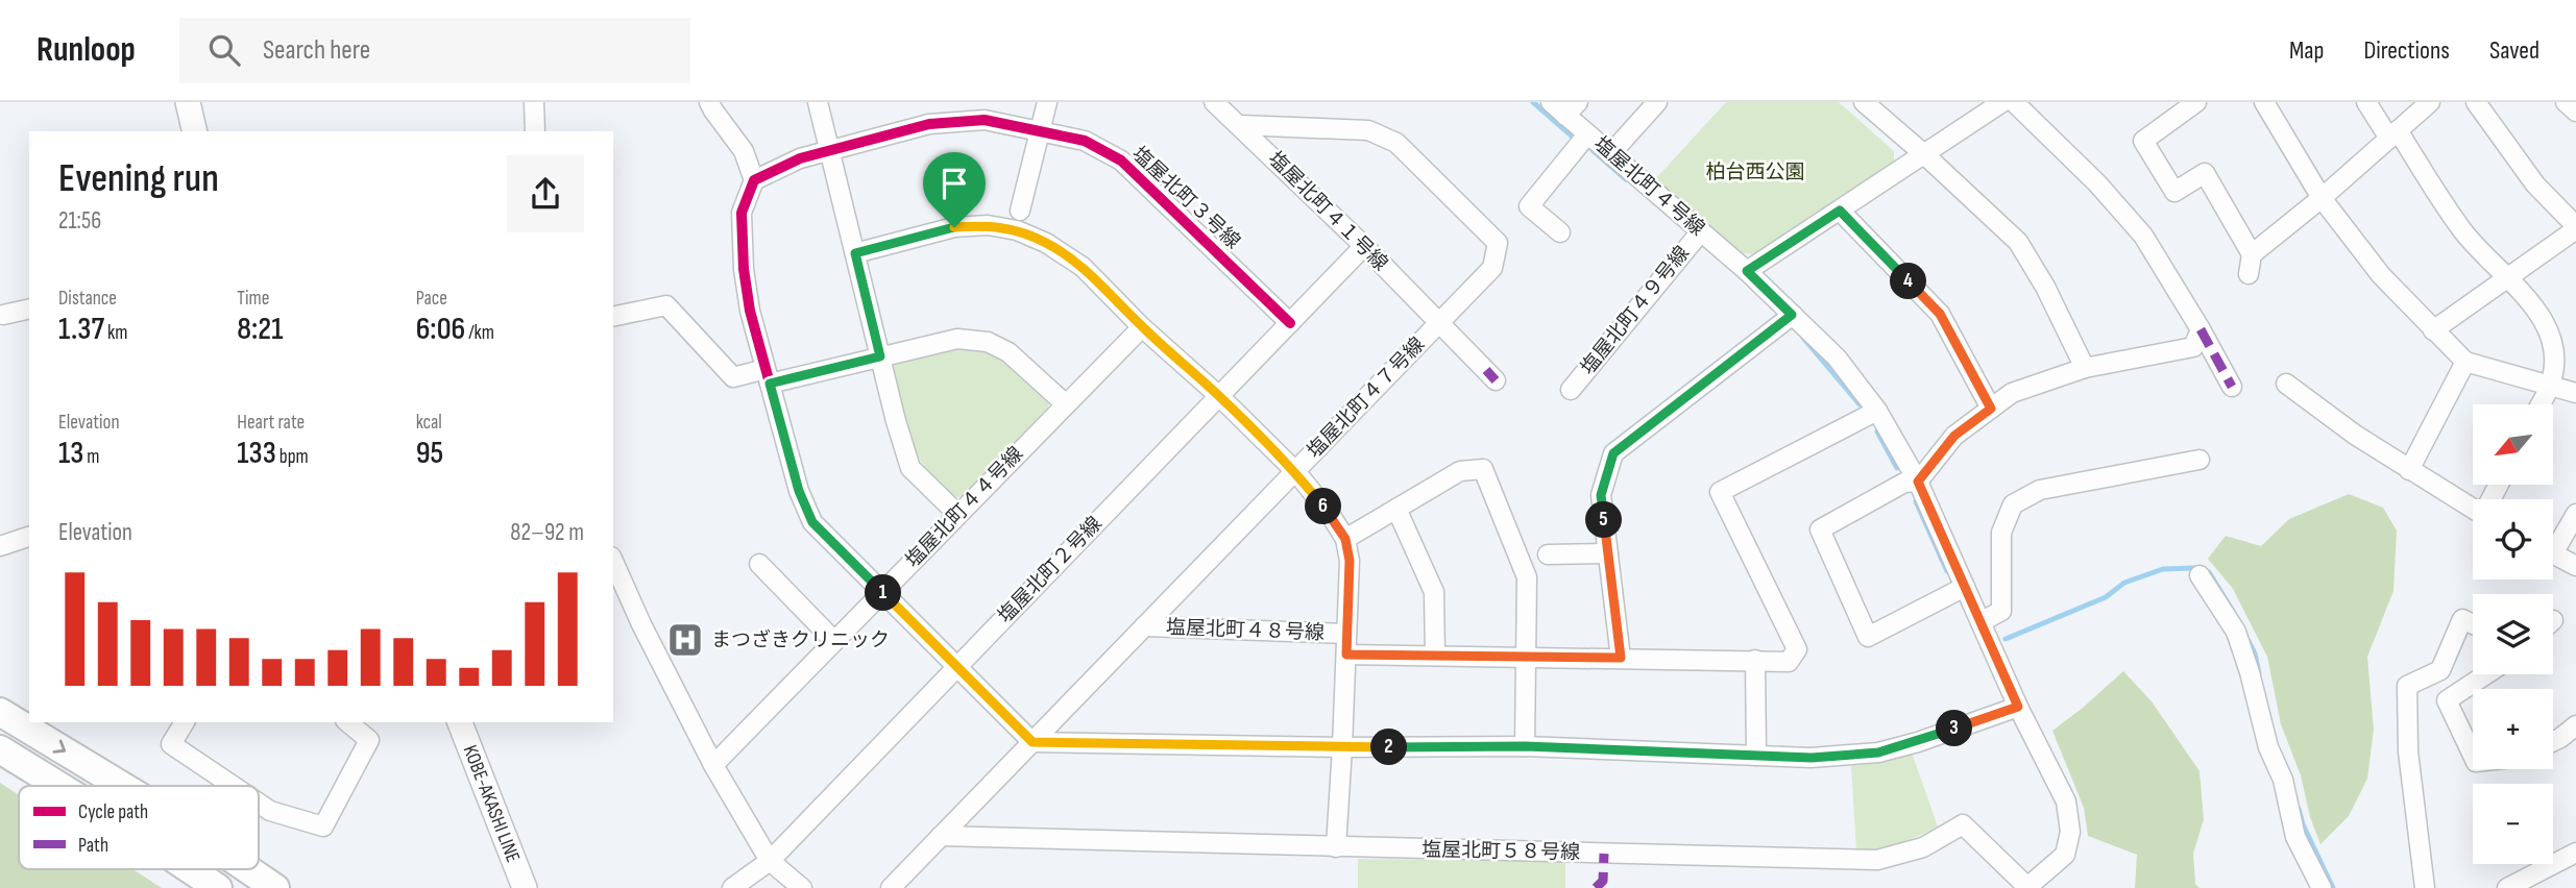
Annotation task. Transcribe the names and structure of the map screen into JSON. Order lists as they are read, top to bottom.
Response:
{
  "streets": {
    "main road": ["KOBE-AKASHI LINE"],
    "street": [
      "塩屋北町４号線",
      "塩屋北町３号線",
      "塩屋北町４１号線",
      "塩屋北町４９号線",
      "塩屋北町４７号線",
      "塩屋北町４４号線",
      "塩屋北町２号線",
      "塩屋北町４８号線",
      "塩屋北町５８号線"
    ]
  },
  "crossings": [
    ["塩屋北町４号線", "塩屋北町４９号線"],
    ["塩屋北町４号線", "塩屋北町５８号線"],
    ["塩屋北町３号線", "塩屋北町２号線"],
    ["塩屋北町４１号線", "塩屋北町４７号線"],
    ["塩屋北町４１号線", "塩屋北町２号線"],
    ["塩屋北町４７号線", "塩屋北町４８号線"],
    ["塩屋北町４７号線", "塩屋北町５８号線"]
  ],
  "parks": ["柏台西公園"],
  "places": {
    "hospital": ["まつざきクリニック"]
  },
  "legend": ["Cycle path", "Path"],
  "north": "bottom left",
  "page": {
    "header": "Runloop",
    "search": "Search here",
    "nav": ["Map", "Directions", "Saved"],
    "heading": ["Evening run", "21:56"],
    "stats": [
      ["Distance", "1.37 km"],
      ["Time", "8:21"],
      ["Pace", "6:06 /km"],
      ["Elevation", "13 m"],
      ["Heart rate", "133 bpm"],
      ["kcal", "95"]
    ],
    "pins": [
      "4",
      "6",
      "5",
      "1",
      "3",
      "2"
    ],
    "map_buttons": ["+", "−"],
    "chart": ["Elevation", "82–92 m"]
  }
}
